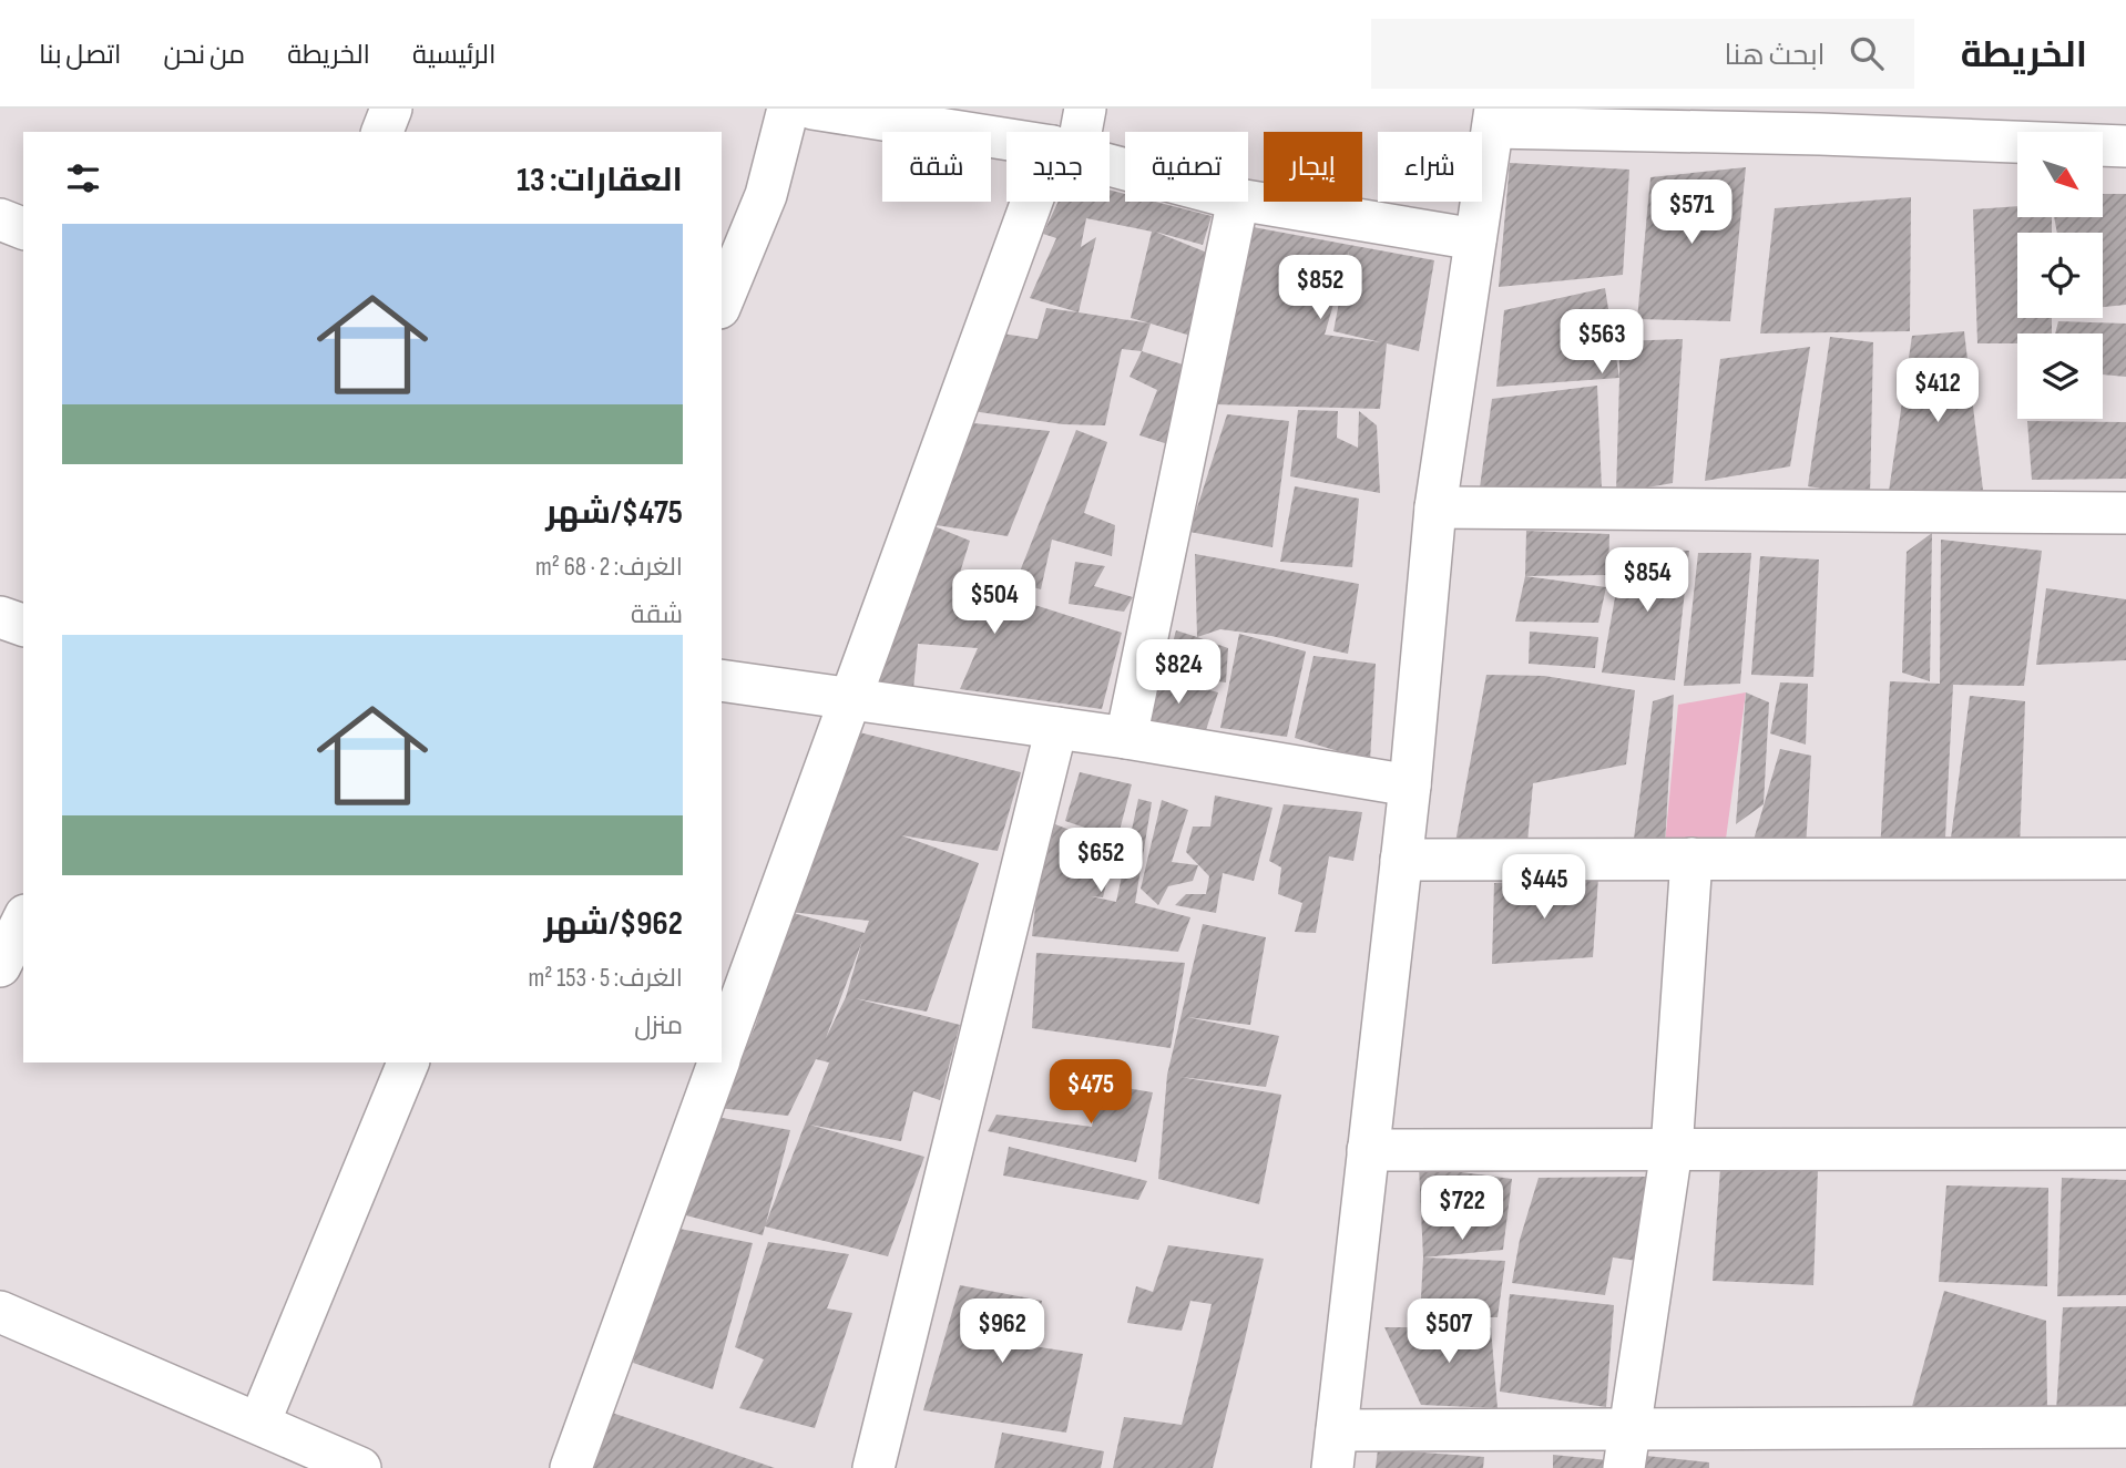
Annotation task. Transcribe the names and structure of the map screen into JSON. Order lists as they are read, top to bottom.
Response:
{
  "north": "bottom right",
  "page": {
    "header": "الخريطة",
    "search": "ابحث هنا",
    "nav": [
      "الرئيسية",
      "الخريطة",
      "من نحن",
      "اتصل بنا"
    ],
    "chip": [
      "شراء",
      "إيجار",
      "تصفية",
      "جديد",
      "شقة"
    ],
    "heading": "العقارات: 13",
    "price": [
      "$571",
      "$852",
      "$563",
      "$412",
      "$854",
      "$504",
      "$824",
      "$652",
      "$445",
      "$475",
      "$722",
      "$962",
      "$507"
    ],
    "list": [
      {
        "name": "$475/شهر",
        "note": "الغرف: 2 · 68 m² · شقة"
      },
      {
        "name": "$962/شهر",
        "note": "الغرف: 5 · 153 m² · منزل"
      }
    ]
  }
}
